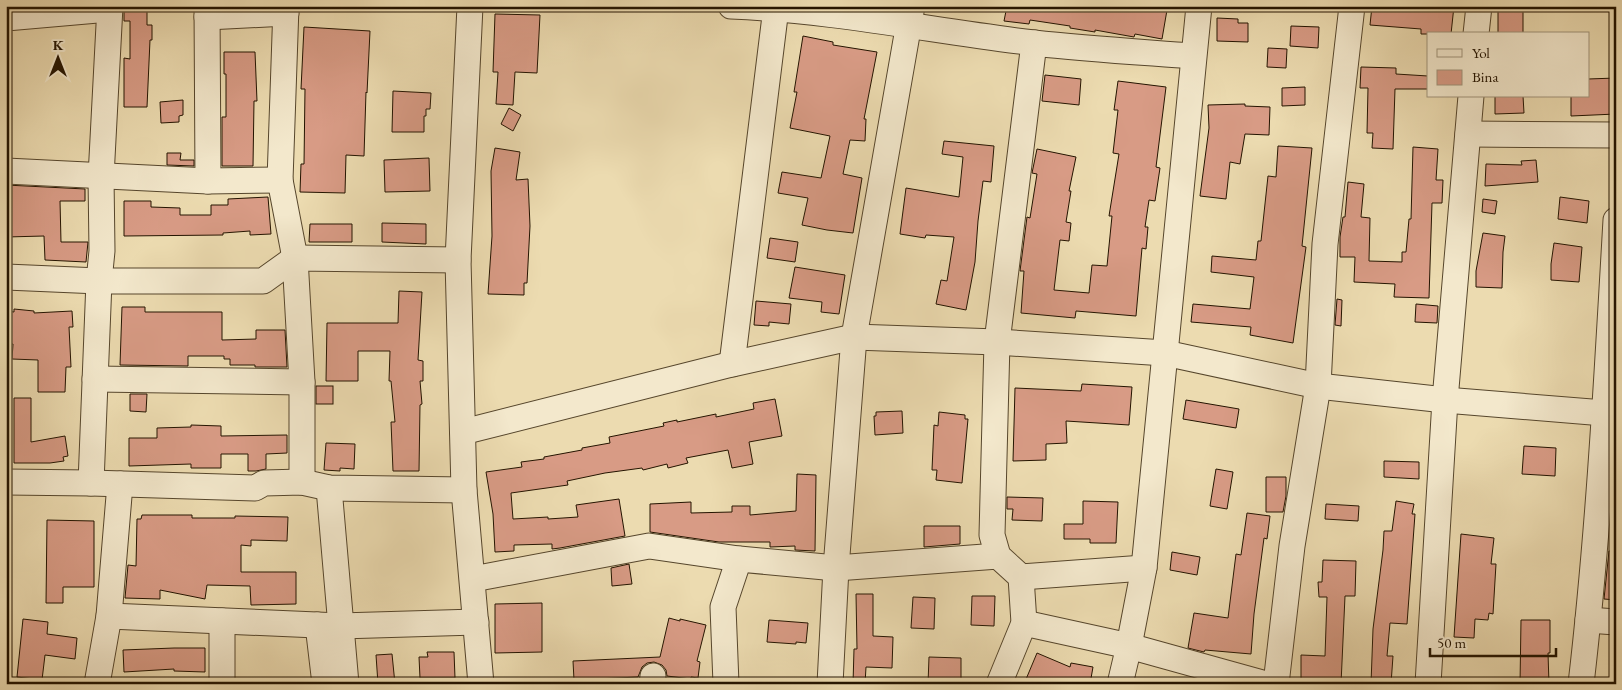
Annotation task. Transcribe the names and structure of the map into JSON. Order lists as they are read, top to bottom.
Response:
{
  "legend": ["Yol", "Bina"],
  "scale_bar": "50 m",
  "north": "top"
}
